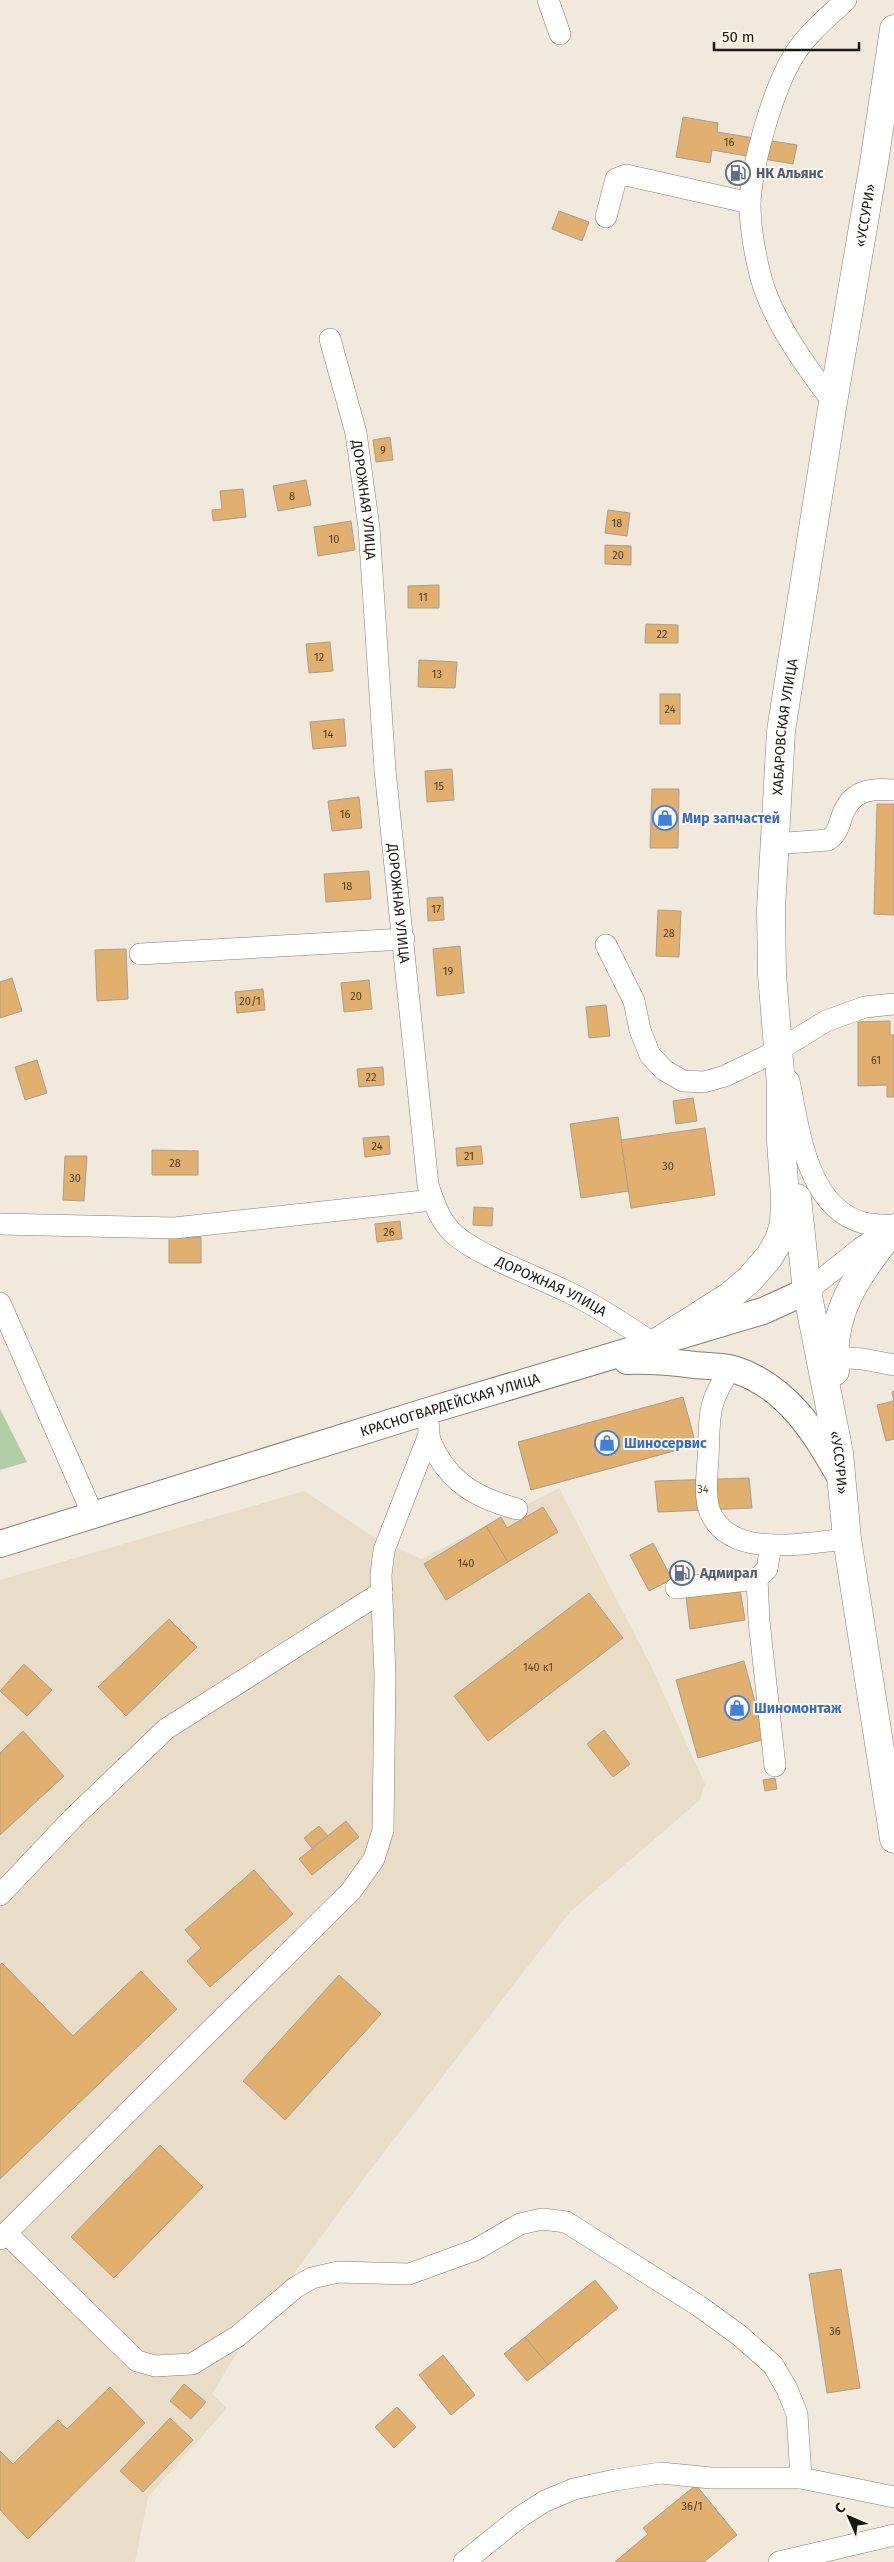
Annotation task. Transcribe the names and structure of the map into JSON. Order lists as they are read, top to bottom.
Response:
{
  "streets": {
    "highway": ["«УССУРИ»", "ХАБАРОВСКАЯ УЛИЦА"],
    "main road": ["КРАСНОГВАРДЕЙСКАЯ УЛИЦА"],
    "street": ["ДОРОЖНАЯ УЛИЦА"]
  },
  "crossings": [
    ["«УССУРИ»", "ХАБАРОВСКАЯ УЛИЦА"],
    ["«УССУРИ»", "КРАСНОГВАРДЕЙСКАЯ УЛИЦА"],
    ["ДОРОЖНАЯ УЛИЦА", "КРАСНОГВАРДЕЙСКАЯ УЛИЦА"]
  ],
  "places": {
    "fuel station": ["НК Альянс", "Адмирал"],
    "shop": ["Мир запчастей", "Шиносервис", "Шиномонтаж"]
  },
  "house_numbers": [
    "16",
    "9",
    "8",
    "18",
    "10",
    "20",
    "11",
    "22",
    "12",
    "13",
    "24",
    "14",
    "15",
    "16",
    "18",
    "17",
    "28",
    "19",
    "20",
    "20/1",
    "61",
    "22",
    "24",
    "21",
    "28",
    "30",
    "30",
    "26",
    "34",
    "140",
    "140 к1",
    "36",
    "36/1"
  ],
  "scale_bar": "50 m",
  "north": "top left"
}
